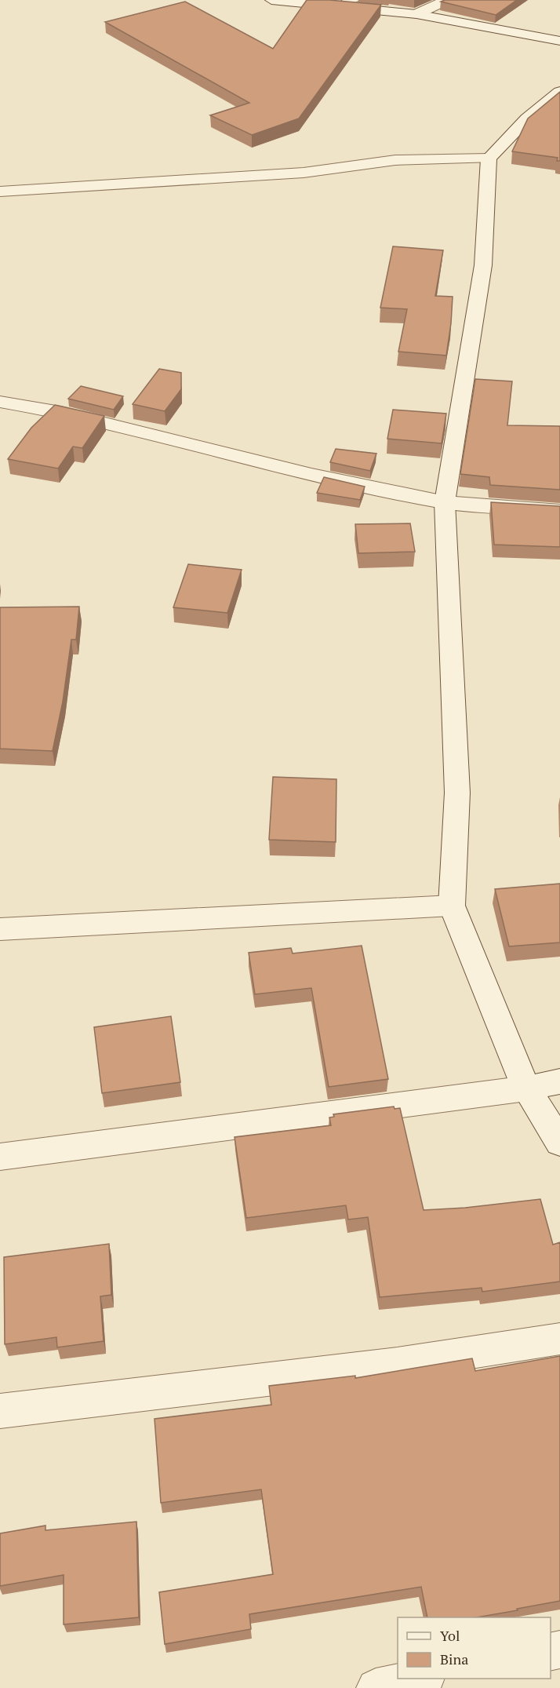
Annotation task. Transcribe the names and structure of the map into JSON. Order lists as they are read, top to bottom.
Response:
{
  "legend": ["Yol", "Bina"]
}
